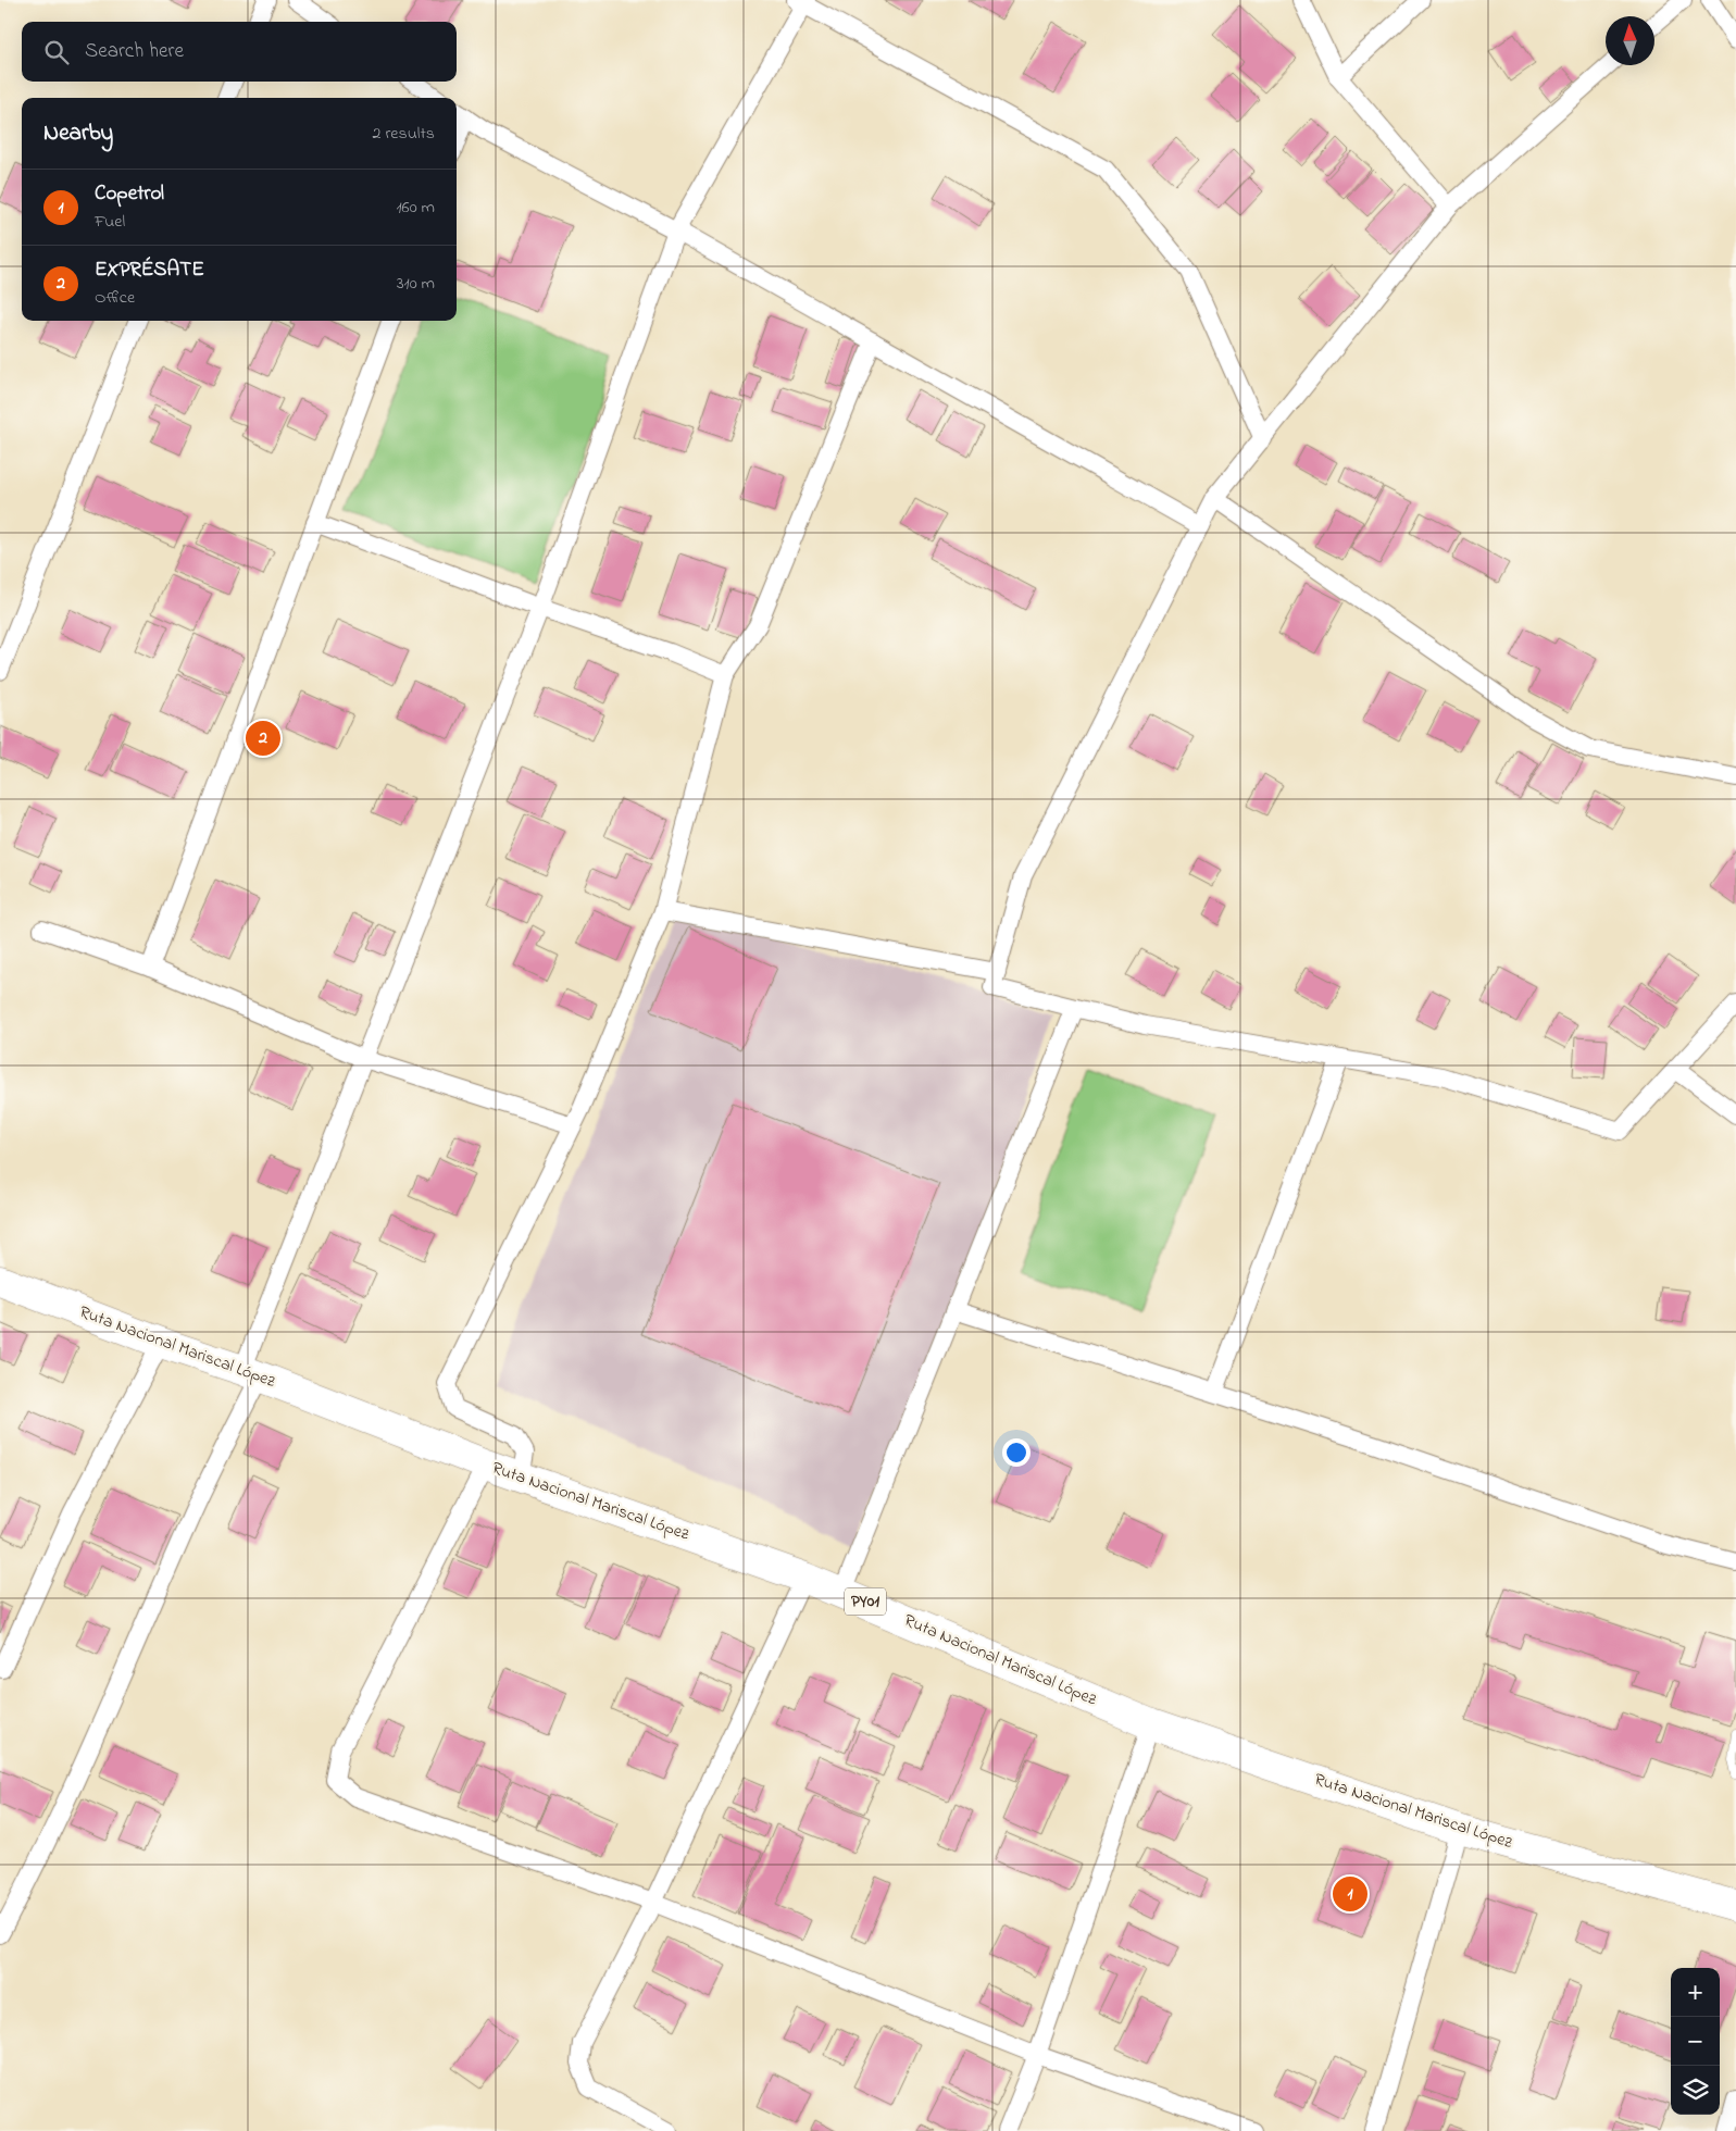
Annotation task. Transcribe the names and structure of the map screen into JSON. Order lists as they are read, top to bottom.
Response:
{
  "streets": {
    "highway": ["Ruta Nacional Mariscal López", "PY01"]
  },
  "north": "top",
  "page": {
    "search": "Search here",
    "heading": ["Nearby", "2 results"],
    "list": [
      {
        "mark": "1",
        "name": "Copetrol",
        "note": "Fuel",
        "value": "160 m"
      },
      {
        "mark": "2",
        "name": "EXPRÉSATE",
        "note": "Office",
        "value": "310 m"
      }
    ],
    "pins": ["2", "1"],
    "map_buttons": ["+", "−"]
  }
}
